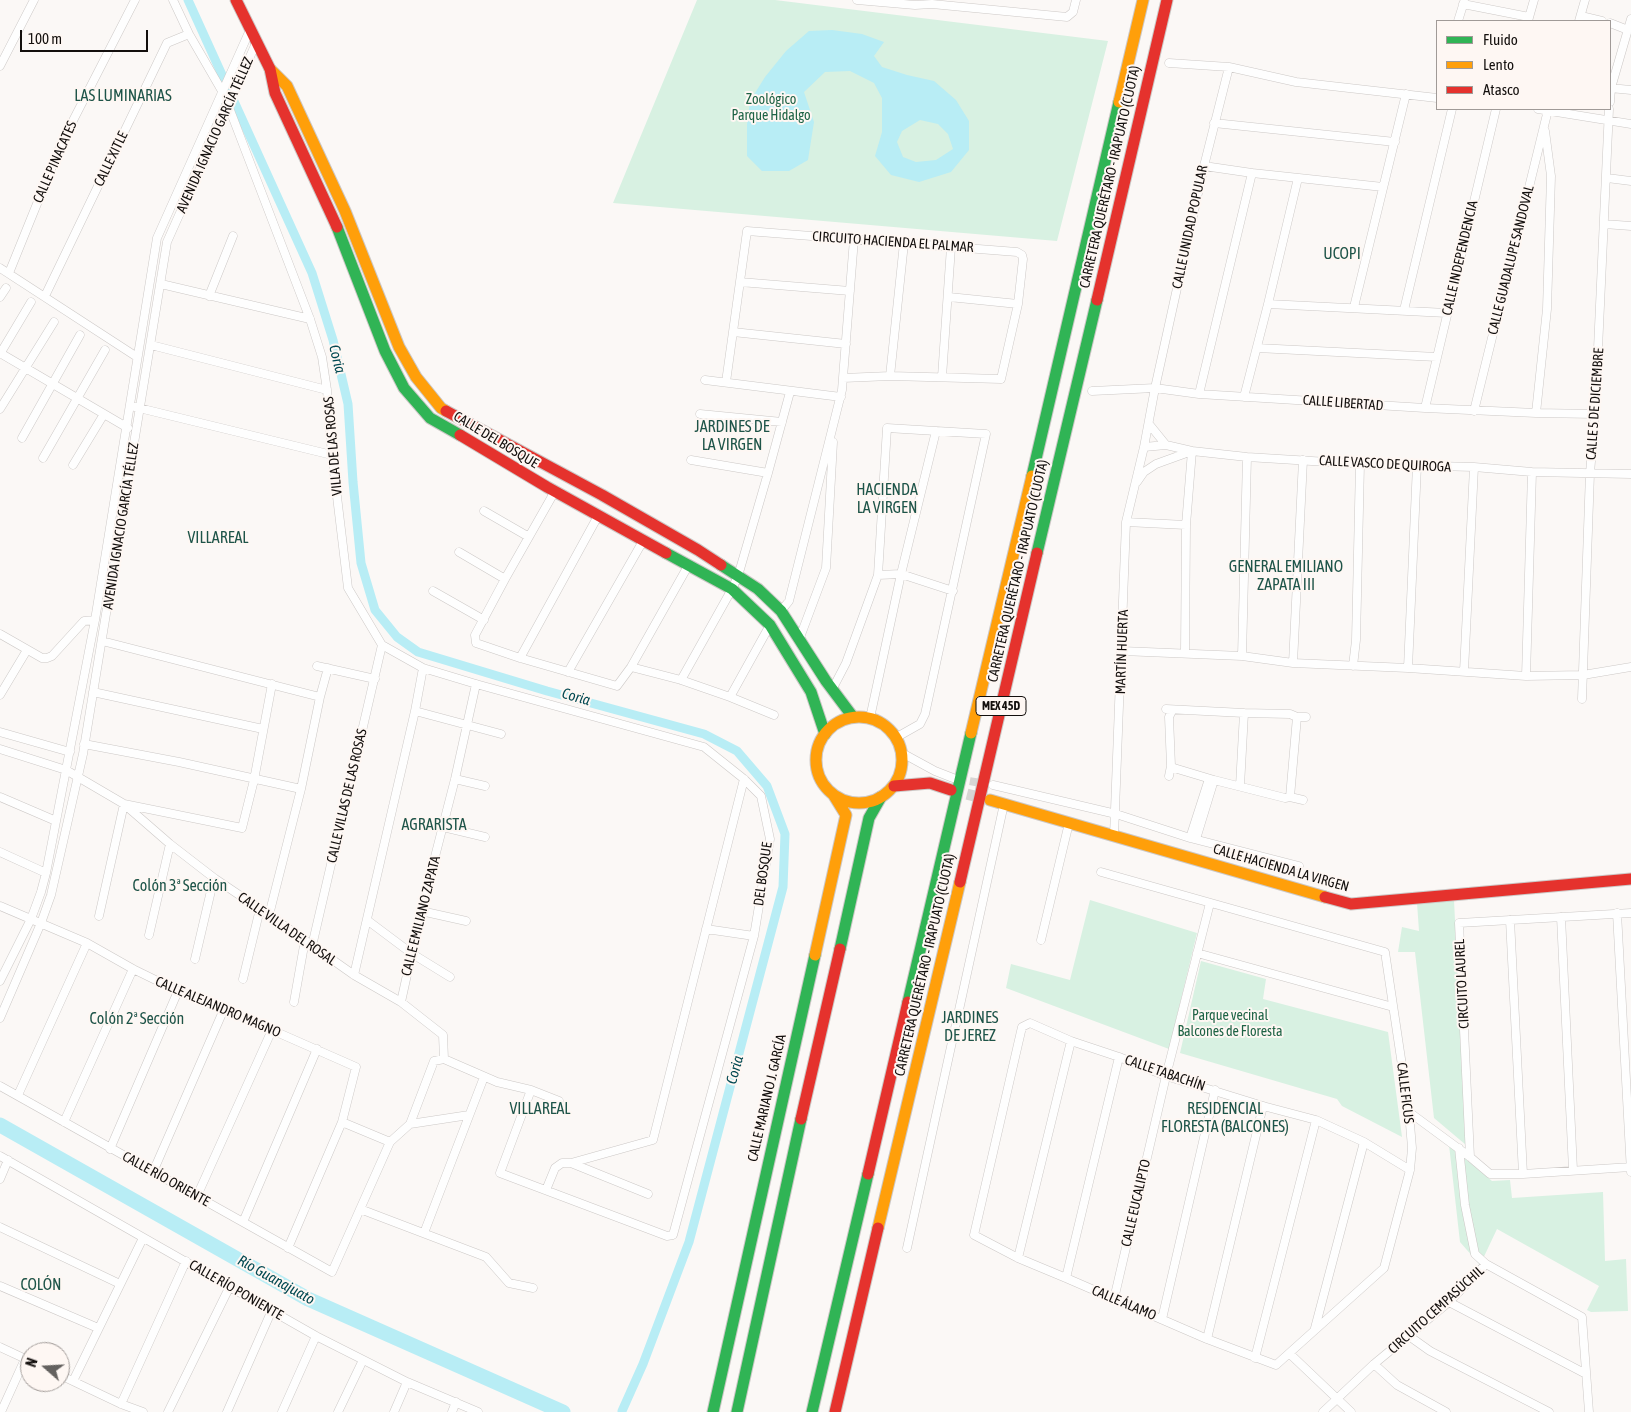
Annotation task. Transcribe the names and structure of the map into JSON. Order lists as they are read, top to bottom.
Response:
{
  "streets": {
    "main road": [
      "CARRETERA QUERÉTARO - IRAPUATO (CUOTA)",
      "CALLE DEL BOSQUE",
      "MEX 45D",
      "CALLE HACIENDA LA VIRGEN",
      "CALLE MARIANO J. GARCÍA"
    ],
    "street": [
      "AVENIDA IGNACIO GARCÍA TÉLLEZ",
      "CALLE XITLE",
      "CALLE PINACATES",
      "CALLE UNIDAD POPULAR",
      "CIRCUITO HACIENDA EL PALMAR",
      "CALLE INDEPENDENCIA",
      "CALLE GUADALUPE SANDOVAL",
      "CALLE LIBERTAD",
      "CALLE 5 DE DICIEMBRE",
      "VILLA DE LAS ROSAS",
      "CALLE VASCO DE QUIROGA",
      "MARTÍN HUERTA",
      "CALLE VILLAS DE LAS ROSAS",
      "DEL BOSQUE",
      "CALLE EMILIANO ZAPATA",
      "CALLE VILLA DEL ROSAL",
      "CIRCUITO LAUREL",
      "CALLE ALEJANDRO MAGNO",
      "CALLE TABACHÍN",
      "CALLE FICUS",
      "CALLE RÍO ORIENTE",
      "CALLE EUCALIPTO",
      "CALLE RÍO PONIENTE",
      "CALLE ÁLAMO",
      "CIRCUITO CEMPASÚCHIL"
    ]
  },
  "crossings": [
    ["AVENIDA IGNACIO GARCÍA TÉLLEZ", "CALLE DEL BOSQUE"],
    ["AVENIDA IGNACIO GARCÍA TÉLLEZ", "VILLA DE LAS ROSAS"],
    ["AVENIDA IGNACIO GARCÍA TÉLLEZ", "CALLE VILLA DEL ROSAL"],
    ["AVENIDA IGNACIO GARCÍA TÉLLEZ", "CALLE ALEJANDRO MAGNO"],
    ["CALLE XITLE", "VILLA DE LAS ROSAS"],
    ["CALLE UNIDAD POPULAR", "CALLE LIBERTAD"],
    ["CALLE UNIDAD POPULAR", "MARTÍN HUERTA"],
    ["CALLE INDEPENDENCIA", "CALLE LIBERTAD"],
    ["CALLE GUADALUPE SANDOVAL", "CALLE LIBERTAD"],
    ["CALLE LIBERTAD", "CALLE 5 DE DICIEMBRE"],
    ["CALLE 5 DE DICIEMBRE", "CALLE VASCO DE QUIROGA"],
    ["CALLE DEL BOSQUE", "CALLE MARIANO J. GARCÍA"],
    ["VILLA DE LAS ROSAS", "CALLE VILLAS DE LAS ROSAS"],
    ["VILLA DE LAS ROSAS", "DEL BOSQUE"],
    ["CALLE VASCO DE QUIROGA", "MARTÍN HUERTA"],
    ["MARTÍN HUERTA", "CALLE HACIENDA LA VIRGEN"],
    ["CALLE VILLAS DE LAS ROSAS", "DEL BOSQUE"],
    ["CALLE VILLAS DE LAS ROSAS", "CALLE VILLA DEL ROSAL"],
    ["DEL BOSQUE", "CALLE EMILIANO ZAPATA"],
    ["CALLE EMILIANO ZAPATA", "CALLE VILLA DEL ROSAL"],
    ["CALLE ALEJANDRO MAGNO", "CALLE RÍO ORIENTE"],
    ["CALLE TABACHÍN", "CALLE FICUS"],
    ["CALLE TABACHÍN", "CALLE EUCALIPTO"],
    ["CALLE TABACHÍN", "CALLE ÁLAMO"],
    ["CALLE FICUS", "CALLE EUCALIPTO"],
    ["CALLE FICUS", "CALLE ÁLAMO"],
    ["CALLE EUCALIPTO", "CALLE ÁLAMO"]
  ],
  "districts": [
    "LAS LUMINARIAS",
    "UCOPI",
    "JARDINES DE LA VIRGEN",
    "HACIENDA LA VIRGEN",
    "VILLAREAL",
    "GENERAL EMILIANO ZAPATA III",
    "AGRARISTA",
    "Colón 3ª Sección",
    "JARDINES DE JEREZ",
    "Colón 2ª Sección",
    "VILLAREAL",
    "RESIDENCIAL FLORESTA (BALCONES)",
    "COLÓN"
  ],
  "water": ["Coria", "Río Guanajuato"],
  "parks": ["Zoológico Parque Hidalgo", "Parque vecinal Balcones de Floresta"],
  "legend": ["Fluido", "Lento", "Atasco"],
  "scale_bar": "100 m",
  "north": "left"
}
